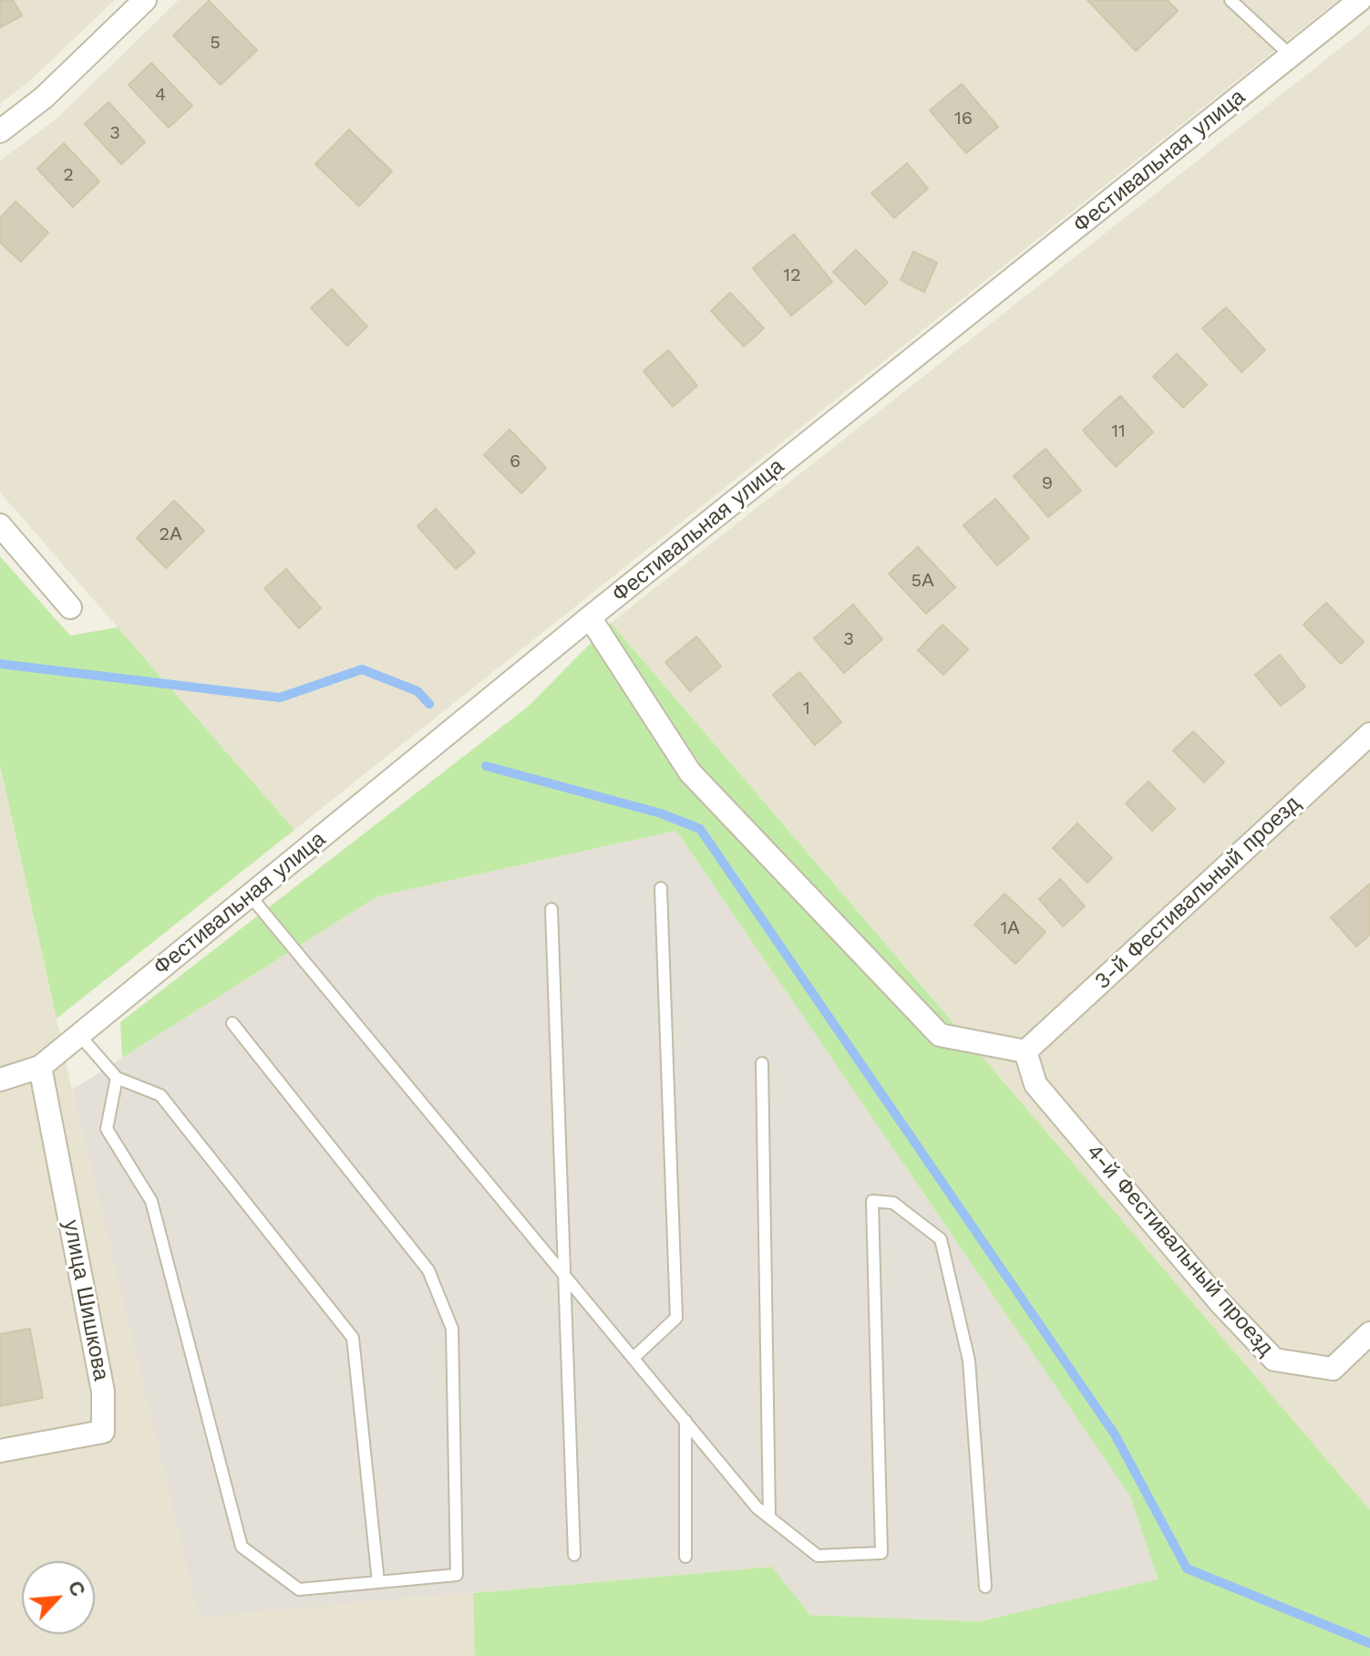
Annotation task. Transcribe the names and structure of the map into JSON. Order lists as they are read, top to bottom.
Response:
{
  "streets": {
    "street": [
      "Фестивальная улица",
      "3-й Фестивальный проезд",
      "4-й Фестивальный проезд",
      "улица Шишкова"
    ]
  },
  "crossings": [
    ["Фестивальная улица", "улица Шишкова"],
    ["3-й Фестивальный проезд", "4-й Фестивальный проезд"]
  ],
  "house_numbers": [
    "5",
    "4",
    "16",
    "3",
    "2",
    "12",
    "11",
    "6",
    "9",
    "2А",
    "5А",
    "3",
    "1",
    "1А"
  ],
  "north": "top right"
}
